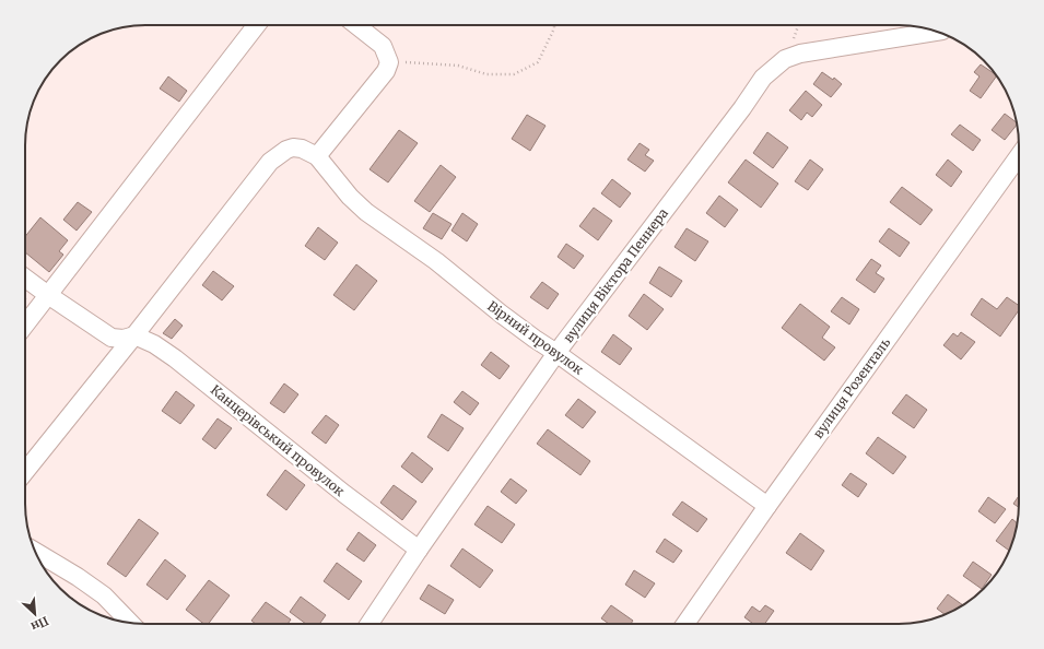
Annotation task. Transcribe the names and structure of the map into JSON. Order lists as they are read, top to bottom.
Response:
{
  "streets": {
    "street": [
      "вулиця Віктора Пеннера",
      "Вірний провулок",
      "вулиця Розенталь",
      "Канцерівський провулок"
    ]
  },
  "crossings": [
    ["вулиця Віктора Пеннера", "Вірний провулок"],
    ["вулиця Віктора Пеннера", "Канцерівський провулок"],
    ["Вірний провулок", "вулиця Розенталь"]
  ],
  "north": "bottom right"
}
